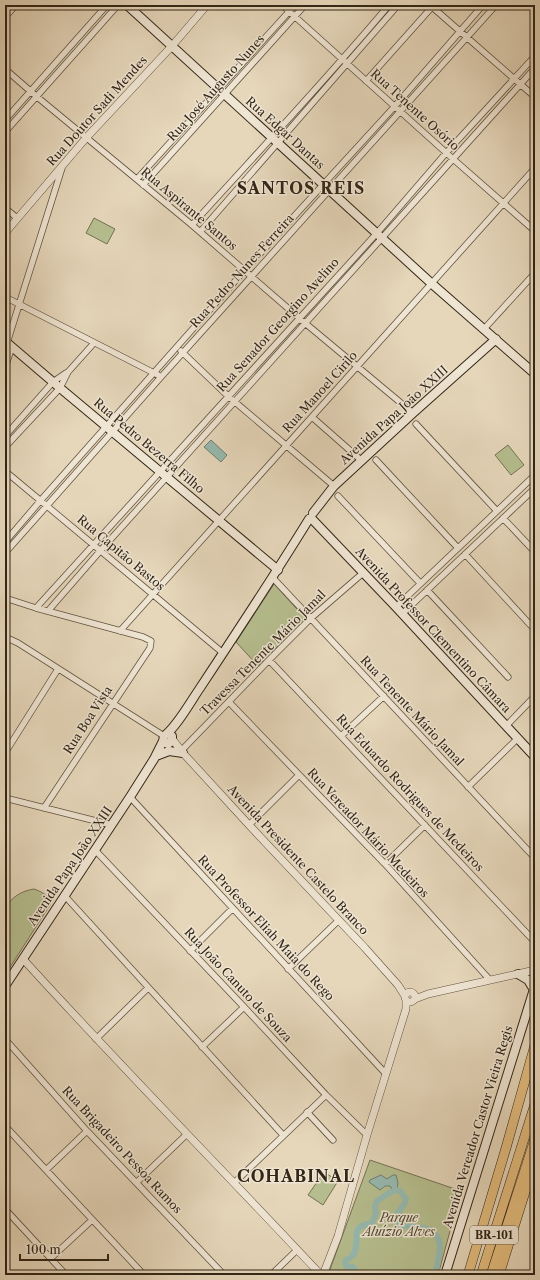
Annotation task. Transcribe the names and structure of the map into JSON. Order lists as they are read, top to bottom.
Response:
{
  "streets": {
    "main road": [
      "Rua Edgar Dantas",
      "Avenida Papa João XXIII",
      "Rua Pedro Bezerra Filho",
      "Avenida Professor Clementino Câmara",
      "Avenida Vereador Castor Vieira Regis",
      "BR-101"
    ],
    "street": [
      "Rua José Augusto Nunes",
      "Rua Tenente Osório",
      "Rua Doutor Sadi Mendes",
      "Rua Aspirante Santos",
      "Rua Pedro Nunes Ferreira",
      "Rua Senador Georgino Avelino",
      "Rua Manoel Cirilo",
      "Rua Capitão Bastos",
      "Travessa Tenente Mário Jamal",
      "Rua Tenente Mário Jamal",
      "Rua Boa Vista",
      "Rua Eduardo Rodrigues de Medeiros",
      "Rua Vereador Mário Medeiros",
      "Avenida Presidente Castelo Branco",
      "Rua Professor Eliah Maia do Rego",
      "Rua João Canuto de Souza",
      "Rua Brigadeiro Pessoa Ramos"
    ]
  },
  "crossings": [
    ["Rua José Augusto Nunes", "Rua Tenente Osório"],
    ["Rua José Augusto Nunes", "Rua Edgar Dantas"],
    ["Rua José Augusto Nunes", "Rua Aspirante Santos"],
    ["Rua Tenente Osório", "Rua Pedro Nunes Ferreira"],
    ["Rua Tenente Osório", "Rua Senador Georgino Avelino"],
    ["Rua Tenente Osório", "Rua Manoel Cirilo"],
    ["Rua Doutor Sadi Mendes", "Rua Edgar Dantas"],
    ["Rua Doutor Sadi Mendes", "Rua Aspirante Santos"],
    ["Rua Edgar Dantas", "Rua Pedro Nunes Ferreira"],
    ["Rua Edgar Dantas", "Rua Senador Georgino Avelino"],
    ["Rua Edgar Dantas", "Rua Manoel Cirilo"],
    ["Rua Edgar Dantas", "Avenida Papa João XXIII"],
    ["Rua Aspirante Santos", "Rua Pedro Nunes Ferreira"],
    ["Rua Aspirante Santos", "Rua Senador Georgino Avelino"],
    ["Rua Aspirante Santos", "Rua Manoel Cirilo"],
    ["Rua Aspirante Santos", "Avenida Papa João XXIII"],
    ["Rua Pedro Nunes Ferreira", "Rua Pedro Bezerra Filho"],
    ["Rua Pedro Nunes Ferreira", "Rua Capitão Bastos"],
    ["Rua Senador Georgino Avelino", "Rua Pedro Bezerra Filho"],
    ["Rua Senador Georgino Avelino", "Rua Capitão Bastos"],
    ["Rua Manoel Cirilo", "Rua Pedro Bezerra Filho"],
    ["Rua Manoel Cirilo", "Rua Capitão Bastos"],
    ["Rua Manoel Cirilo", "Rua Boa Vista"],
    ["Avenida Papa João XXIII", "Rua Pedro Bezerra Filho"],
    ["Avenida Papa João XXIII", "Rua Capitão Bastos"],
    ["Avenida Papa João XXIII", "Avenida Professor Clementino Câmara"],
    ["Avenida Papa João XXIII", "Rua Tenente Mário Jamal"],
    ["Avenida Papa João XXIII", "Avenida Presidente Castelo Branco"],
    ["Avenida Papa João XXIII", "Rua Professor Eliah Maia do Rego"],
    ["Avenida Papa João XXIII", "Rua João Canuto de Souza"],
    ["Avenida Professor Clementino Câmara", "Travessa Tenente Mário Jamal"],
    ["Travessa Tenente Mário Jamal", "Rua Tenente Mário Jamal"],
    ["Travessa Tenente Mário Jamal", "Rua Eduardo Rodrigues de Medeiros"],
    ["Travessa Tenente Mário Jamal", "Rua Vereador Mário Medeiros"],
    ["Travessa Tenente Mário Jamal", "Avenida Presidente Castelo Branco"]
  ],
  "districts": ["SANTOS REIS", "COHABINAL"],
  "parks": ["Parque Aluízio Alves"],
  "scale_bar": "100 m"
}
